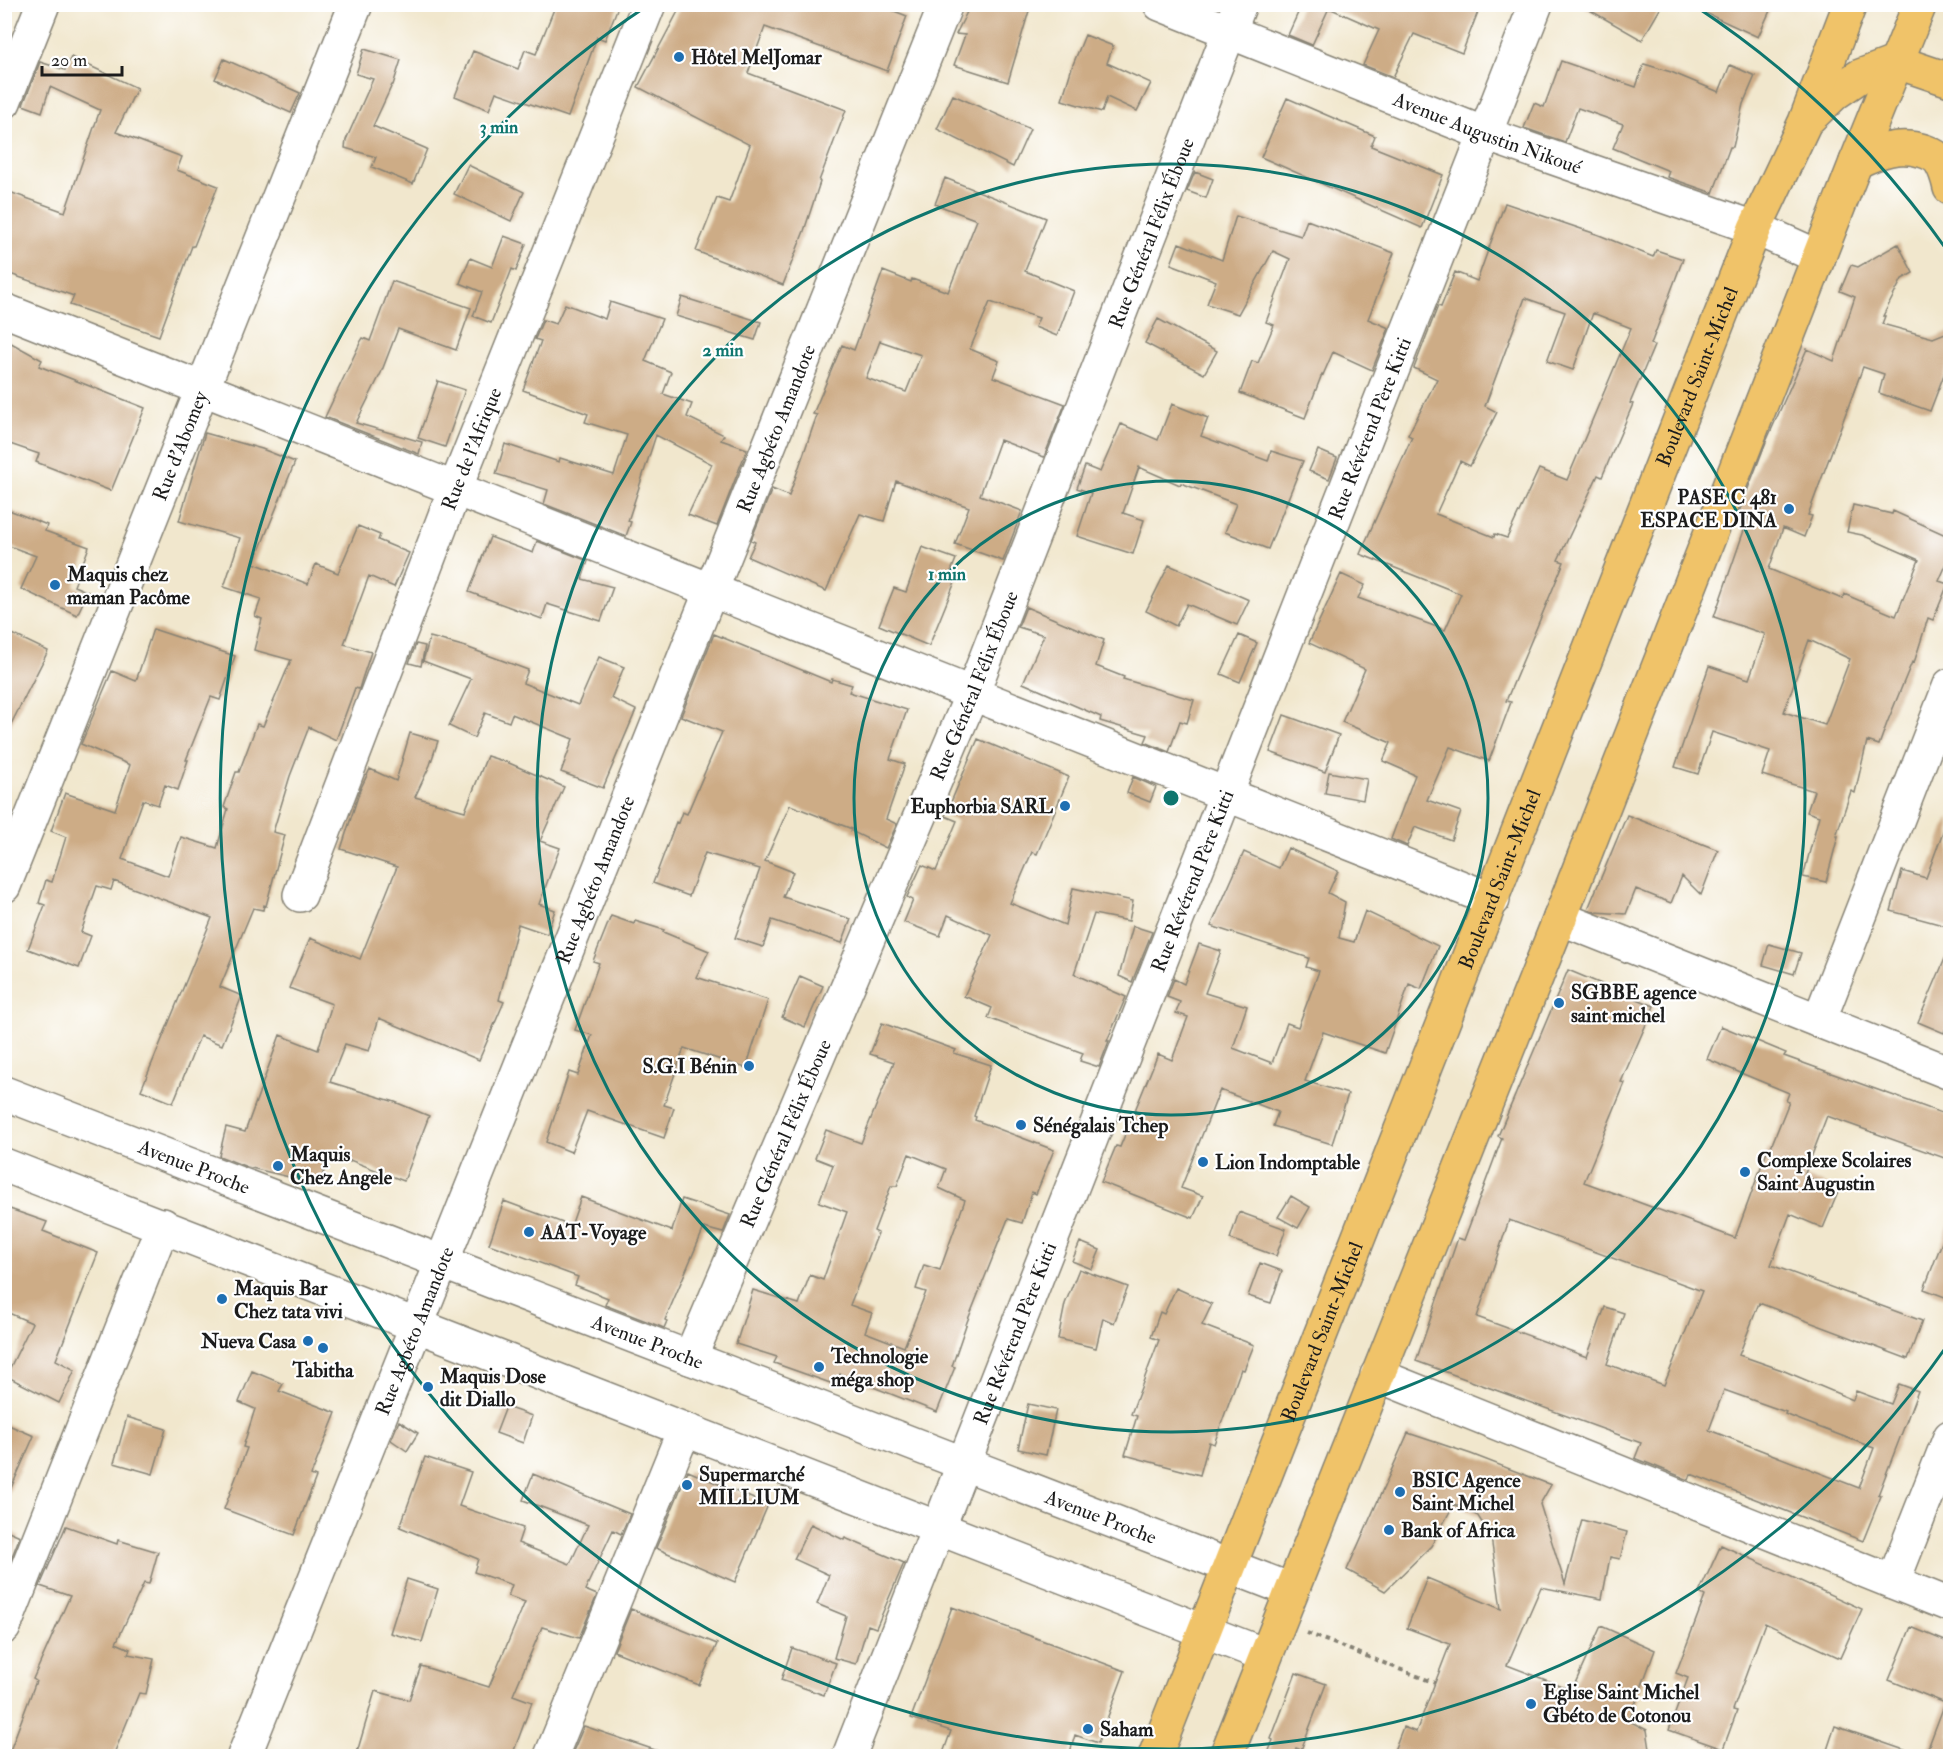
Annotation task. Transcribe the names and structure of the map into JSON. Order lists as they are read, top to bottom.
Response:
{
  "streets": {
    "main road": ["Boulevard Saint-Michel"],
    "street": [
      "Avenue Augustin Nikoué",
      "Rue Général Félix Éboue",
      "Rue Révérend Père Kitti",
      "Rue Agbéto Amandote",
      "Rue d'Abomey",
      "Rue de l'Afrique",
      "Avenue Proche"
    ]
  },
  "crossings": [
    ["Avenue Augustin Nikoué", "Rue Général Félix Éboue"],
    ["Avenue Augustin Nikoué", "Boulevard Saint-Michel"],
    ["Avenue Augustin Nikoué", "Rue Révérend Père Kitti"],
    ["Rue Général Félix Éboue", "Avenue Proche"],
    ["Boulevard Saint-Michel", "Avenue Proche"],
    ["Rue Révérend Père Kitti", "Avenue Proche"],
    ["Rue Agbéto Amandote", "Avenue Proche"]
  ],
  "places": [
    "Hôtel MelJomar",
    "PASE C 481 ESPACE DINA",
    "Maquis chez maman Pacôme",
    "Euphorbia SARL",
    "SGBBE agence saint michel",
    "S.G.I Bénin",
    "Sénégalais Tchep",
    "Lion Indomptable",
    "Maquis Chez Angele",
    "Complexe Scolaires Saint Augustin",
    "AAT-Voyage",
    "Maquis Bar Chez tata vivi",
    "Nueva Casa",
    "Tabitha",
    "Technologie méga shop",
    "Maquis Dose dit Diallo",
    "Supermarché MILLIUM",
    "BSIC Agence Saint Michel",
    "Bank of Africa",
    "Eglise Saint Michel Gbéto de Cotonou",
    "Saham"
  ],
  "scale_bar": "20 m",
  "rings": ["3 min", "2 min", "1 min"]
}
